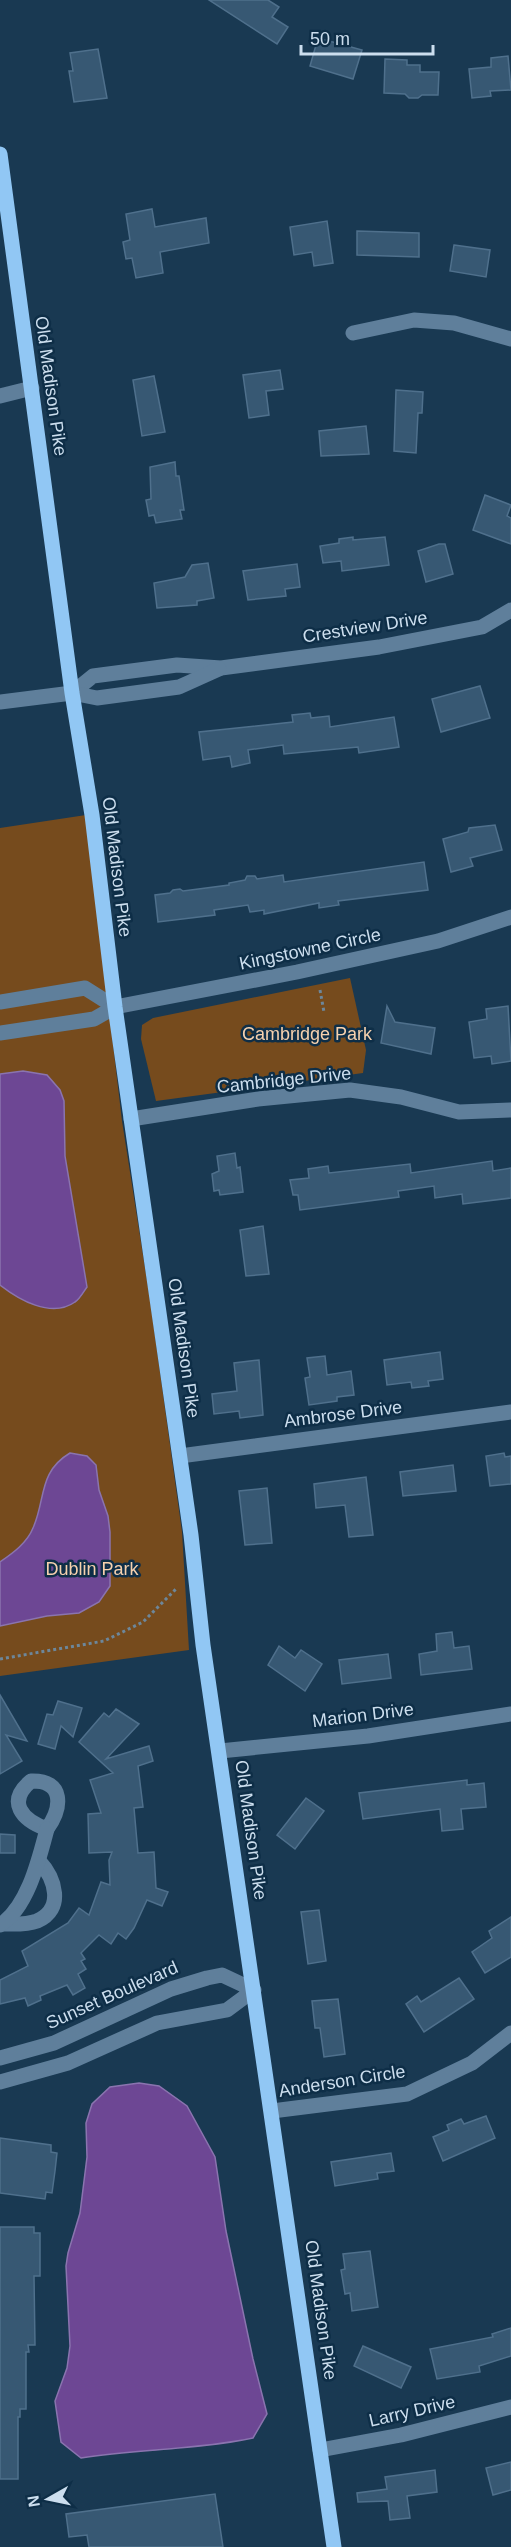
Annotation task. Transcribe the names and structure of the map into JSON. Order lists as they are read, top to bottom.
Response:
{
  "streets": {
    "main road": ["Old Madison Pike"],
    "street": [
      "Crestview Drive",
      "Kingstowne Circle",
      "Cambridge Drive",
      "Ambrose Drive",
      "Marion Drive",
      "Sunset Boulevard",
      "Anderson Circle",
      "Larry Drive"
    ]
  },
  "crossings": [
    ["Old Madison Pike", "Crestview Drive"],
    ["Old Madison Pike", "Kingstowne Circle"],
    ["Old Madison Pike", "Cambridge Drive"],
    ["Old Madison Pike", "Ambrose Drive"],
    ["Old Madison Pike", "Marion Drive"],
    ["Old Madison Pike", "Sunset Boulevard"],
    ["Old Madison Pike", "Anderson Circle"],
    ["Old Madison Pike", "Larry Drive"]
  ],
  "parks": ["Cambridge Park", "Dublin Park"],
  "scale_bar": "50 m",
  "north": "left"
}
